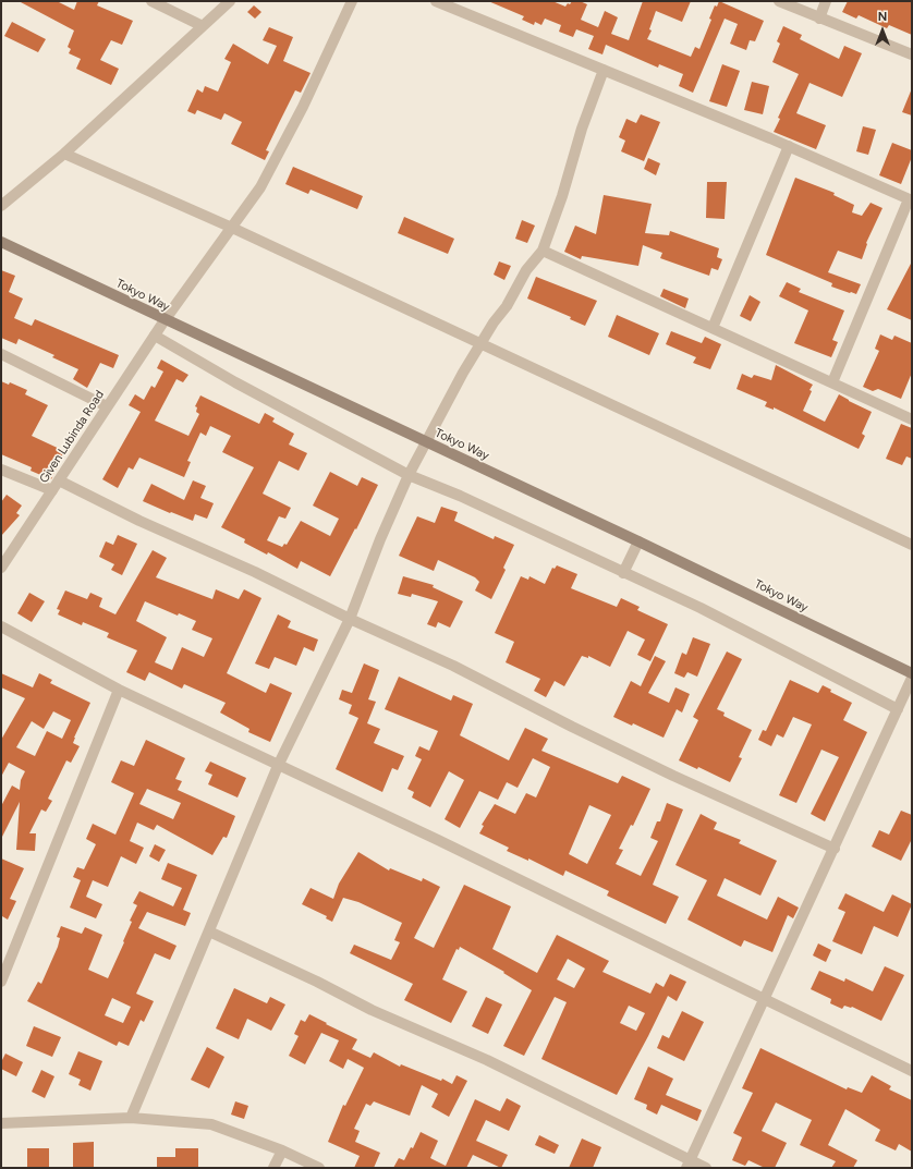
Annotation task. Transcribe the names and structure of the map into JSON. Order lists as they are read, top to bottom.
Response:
{
  "streets": {
    "main road": ["Tokyo Way"],
    "street": ["Given Lubinda Road"]
  },
  "crossings": [
    ["Tokyo Way", "Given Lubinda Road"]
  ],
  "north": "top"
}
